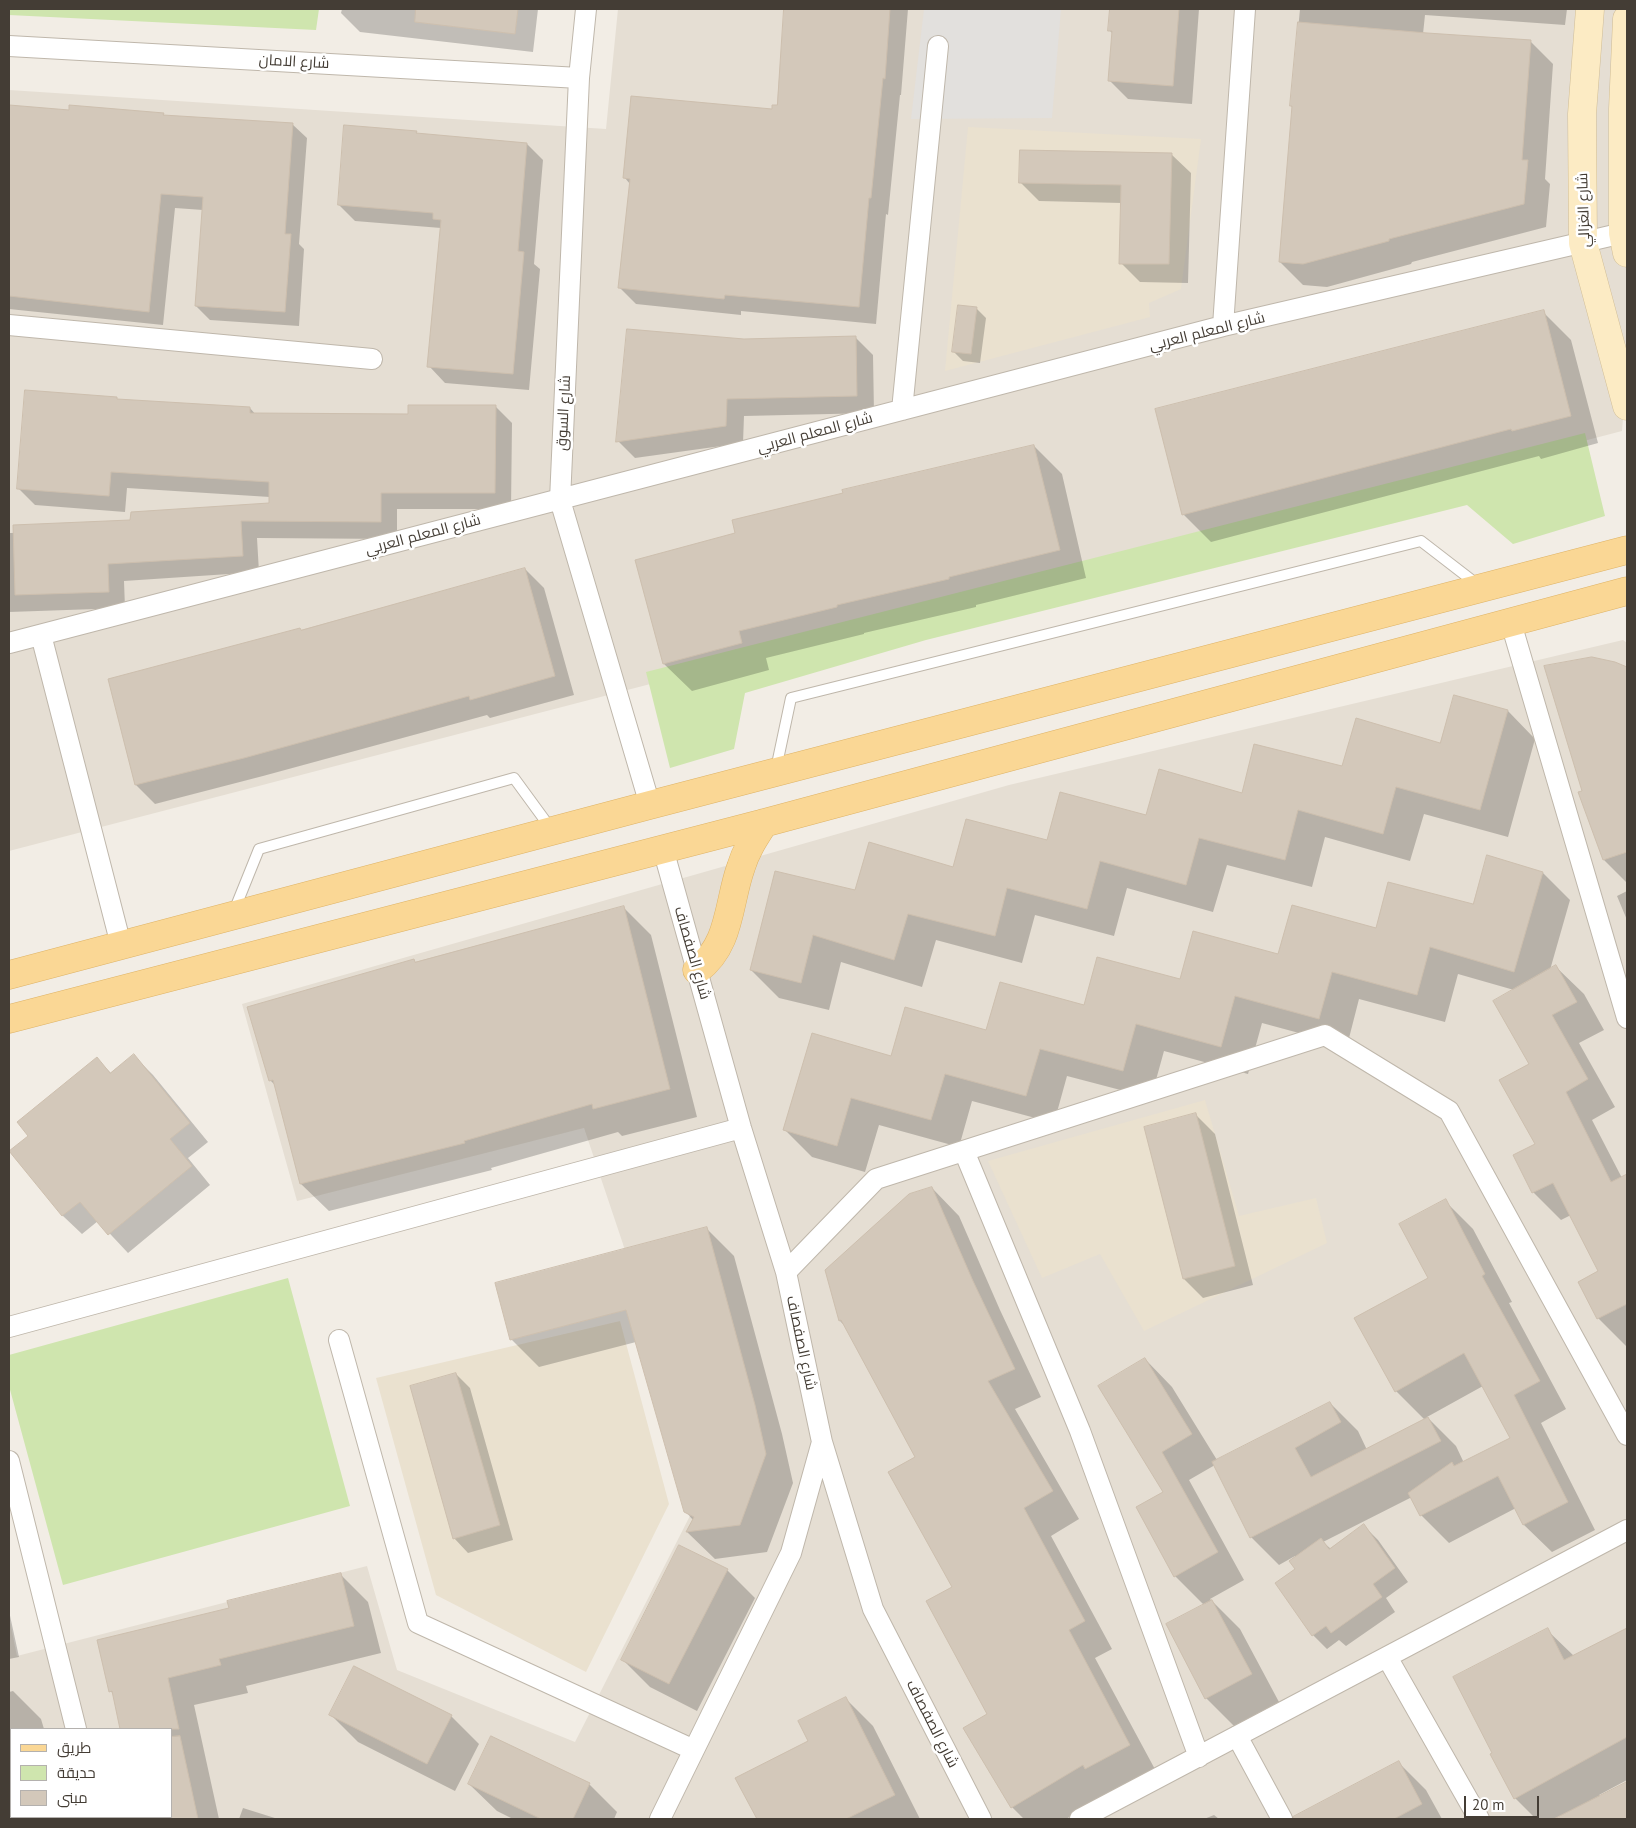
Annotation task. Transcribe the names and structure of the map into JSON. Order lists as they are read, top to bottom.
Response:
{
  "streets": {
    "main road": ["شارع الغزالي"],
    "street": [
      "شارع الامان",
      "شارع المعلم العربي",
      "شارع السوق",
      "شارع الصفصاف"
    ]
  },
  "crossings": [
    ["شارع الامان", "شارع السوق"],
    ["شارع الغزالي", "شارع المعلم العربي"],
    ["شارع المعلم العربي", "شارع السوق"]
  ],
  "legend": ["طريق", "حديقة", "مبنى"],
  "scale_bar": "20 m"
}
